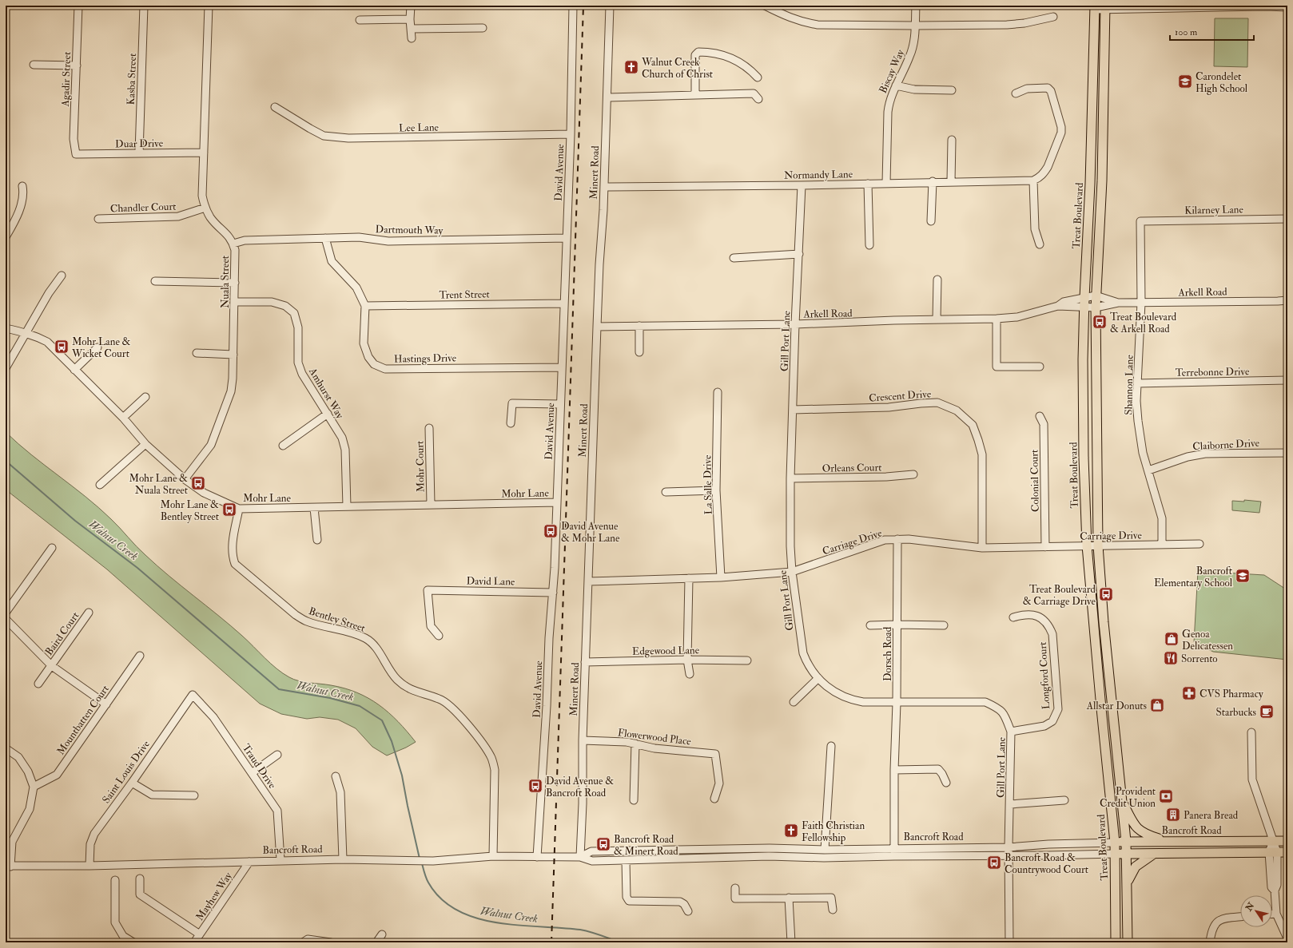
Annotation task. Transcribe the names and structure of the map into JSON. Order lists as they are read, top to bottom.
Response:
{
  "streets": {
    "main road": ["Treat Boulevard", "Bancroft Road"],
    "street": [
      "Biscay Way",
      "Agadir Street",
      "Kasba Street",
      "Lee Lane",
      "Duar Drive",
      "David Avenue",
      "Minert Road",
      "Normandy Lane",
      "Chandler Court",
      "Kilarney Lane",
      "Dartmouth Way",
      "Nuala Street",
      "Arkell Road",
      "Trent Street",
      "Gill Port Lane",
      "Hastings Drive",
      "Terrebonne Drive",
      "Shannon Lane",
      "Amhurst Way",
      "Crescent Drive",
      "Claiborne Drive",
      "Mohr Court",
      "Orleans Court",
      "Colonial Court",
      "La Salle Drive",
      "Mohr Lane",
      "Carriage Drive",
      "David Lane",
      "Bentley Street",
      "Baird Court",
      "Edgewood Lane",
      "Dorsch Road",
      "Longford Court",
      "Mountbatten Court",
      "Flowerwood Place",
      "Traud Drive",
      "Saint Louis Drive",
      "Mayhew Way"
    ]
  },
  "crossings": [
    ["Biscay Way", "Normandy Lane"],
    ["Agadir Street", "Duar Drive"],
    ["Kasba Street", "Duar Drive"],
    ["Lee Lane", "David Avenue"],
    ["Duar Drive", "Nuala Street"],
    ["David Avenue", "Dartmouth Way"],
    ["David Avenue", "Trent Street"],
    ["David Avenue", "Hastings Drive"],
    ["David Avenue", "Mohr Lane"],
    ["David Avenue", "David Lane"],
    ["David Avenue", "Bancroft Road"],
    ["Minert Road", "Normandy Lane"],
    ["Minert Road", "Arkell Road"],
    ["Minert Road", "Carriage Drive"],
    ["Minert Road", "Edgewood Lane"],
    ["Minert Road", "Flowerwood Place"],
    ["Minert Road", "Bancroft Road"],
    ["Normandy Lane", "Gill Port Lane"],
    ["Chandler Court", "Nuala Street"],
    ["Kilarney Lane", "Shannon Lane"],
    ["Treat Boulevard", "Arkell Road"],
    ["Treat Boulevard", "Carriage Drive"],
    ["Treat Boulevard", "Bancroft Road"],
    ["Dartmouth Way", "Nuala Street"],
    ["Dartmouth Way", "Hastings Drive"],
    ["Nuala Street", "Amhurst Way"],
    ["Nuala Street", "Mohr Lane"],
    ["Arkell Road", "Gill Port Lane"],
    ["Arkell Road", "Shannon Lane"],
    ["Trent Street", "Hastings Drive"],
    ["Gill Port Lane", "Crescent Drive"],
    ["Gill Port Lane", "Orleans Court"],
    ["Gill Port Lane", "Carriage Drive"],
    ["Gill Port Lane", "Dorsch Road"],
    ["Gill Port Lane", "Longford Court"],
    ["Gill Port Lane", "Bancroft Road"],
    ["Terrebonne Drive", "Shannon Lane"],
    ["Shannon Lane", "Claiborne Drive"],
    ["Shannon Lane", "Carriage Drive"],
    ["Amhurst Way", "Mohr Lane"],
    ["Crescent Drive", "Carriage Drive"],
    ["Mohr Court", "Mohr Lane"],
    ["Colonial Court", "Carriage Drive"],
    ["La Salle Drive", "Carriage Drive"],
    ["Mohr Lane", "Bentley Street"],
    ["Carriage Drive", "Dorsch Road"],
    ["Bentley Street", "Bancroft Road"],
    ["Dorsch Road", "Bancroft Road"],
    ["Traud Drive", "Saint Louis Drive"],
    ["Traud Drive", "Bancroft Road"],
    ["Saint Louis Drive", "Bancroft Road"],
    ["Bancroft Road", "Mayhew Way"]
  ],
  "water": ["Walnut Creek"],
  "places": {
    "church": ["Walnut Creek Church of Christ", "Faith Christian Fellowship"],
    "school or university": ["Carondelet High School", "Bancroft Elementary School"],
    "bus stop": [
      "Treat Boulevard & Arkell Road",
      "Mohr Lane & Wicket Court",
      "Mohr Lane & Nuala Street",
      "Mohr Lane & Bentley Street",
      "David Avenue & Mohr Lane",
      "Treat Boulevard & Carriage Drive",
      "David Avenue & Bancroft Road",
      "Bancroft Road & Minert Road",
      "Bancroft Road & Countrywood Court"
    ],
    "shop": ["Genoa Delicatessen", "Allstar Donuts"],
    "restaurant": ["Sorrento"],
    "pharmacy": ["CVS Pharmacy"],
    "cafe": ["Starbucks"],
    "bank": ["Provident Credit Union"],
    "building": ["Panera Bread"]
  },
  "scale_bar": "100 m",
  "north": "top left"
}
